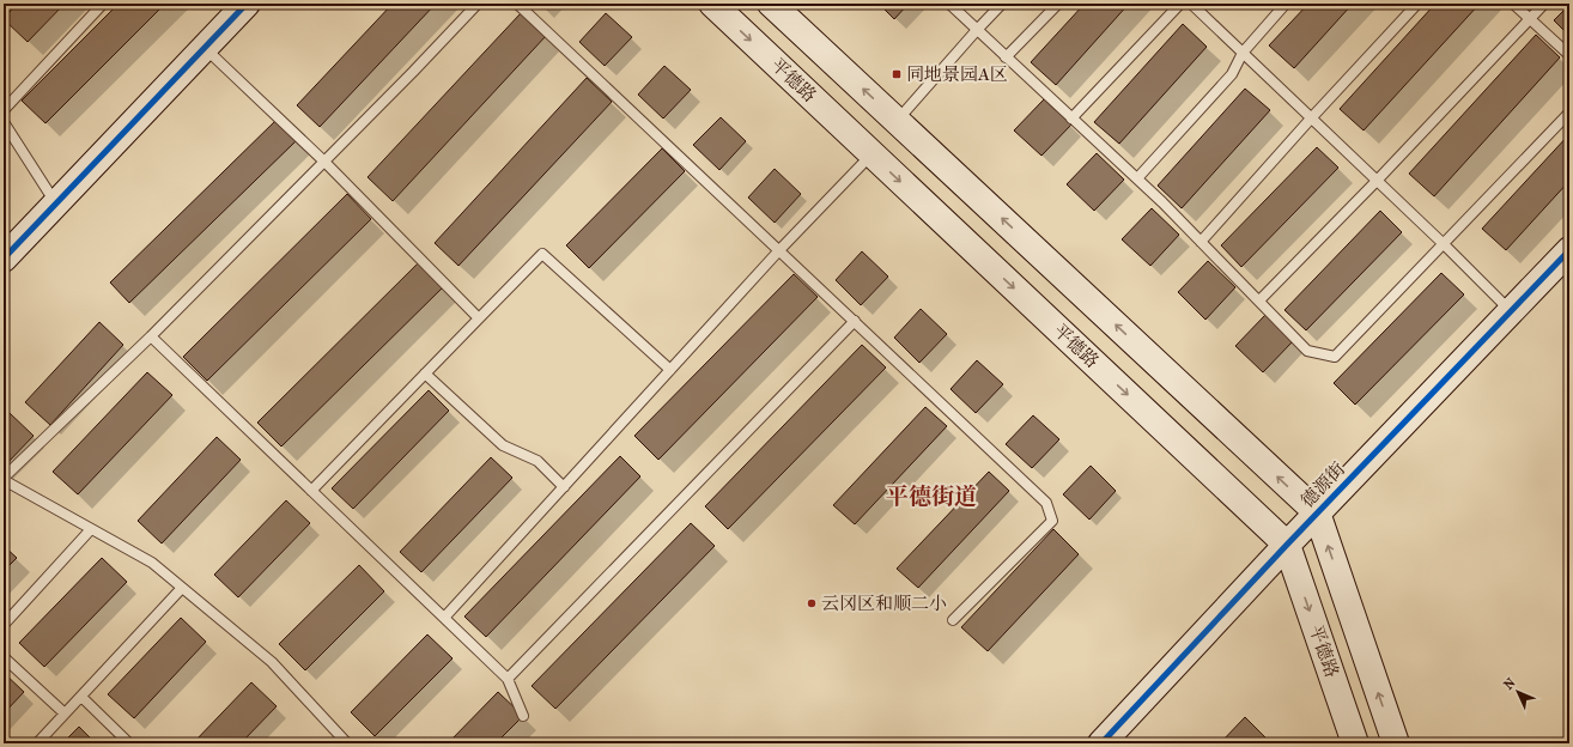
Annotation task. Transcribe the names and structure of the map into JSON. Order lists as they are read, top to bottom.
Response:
{
  "streets": {
    "main road": ["平德路", "德源街"]
  },
  "crossings": [
    ["平德路", "德源街"]
  ],
  "districts": ["平德街道"],
  "places": {
    "transit": ["同地景园A区"],
    "other": ["云冈区和顺二小"]
  },
  "north": "top left"
}
